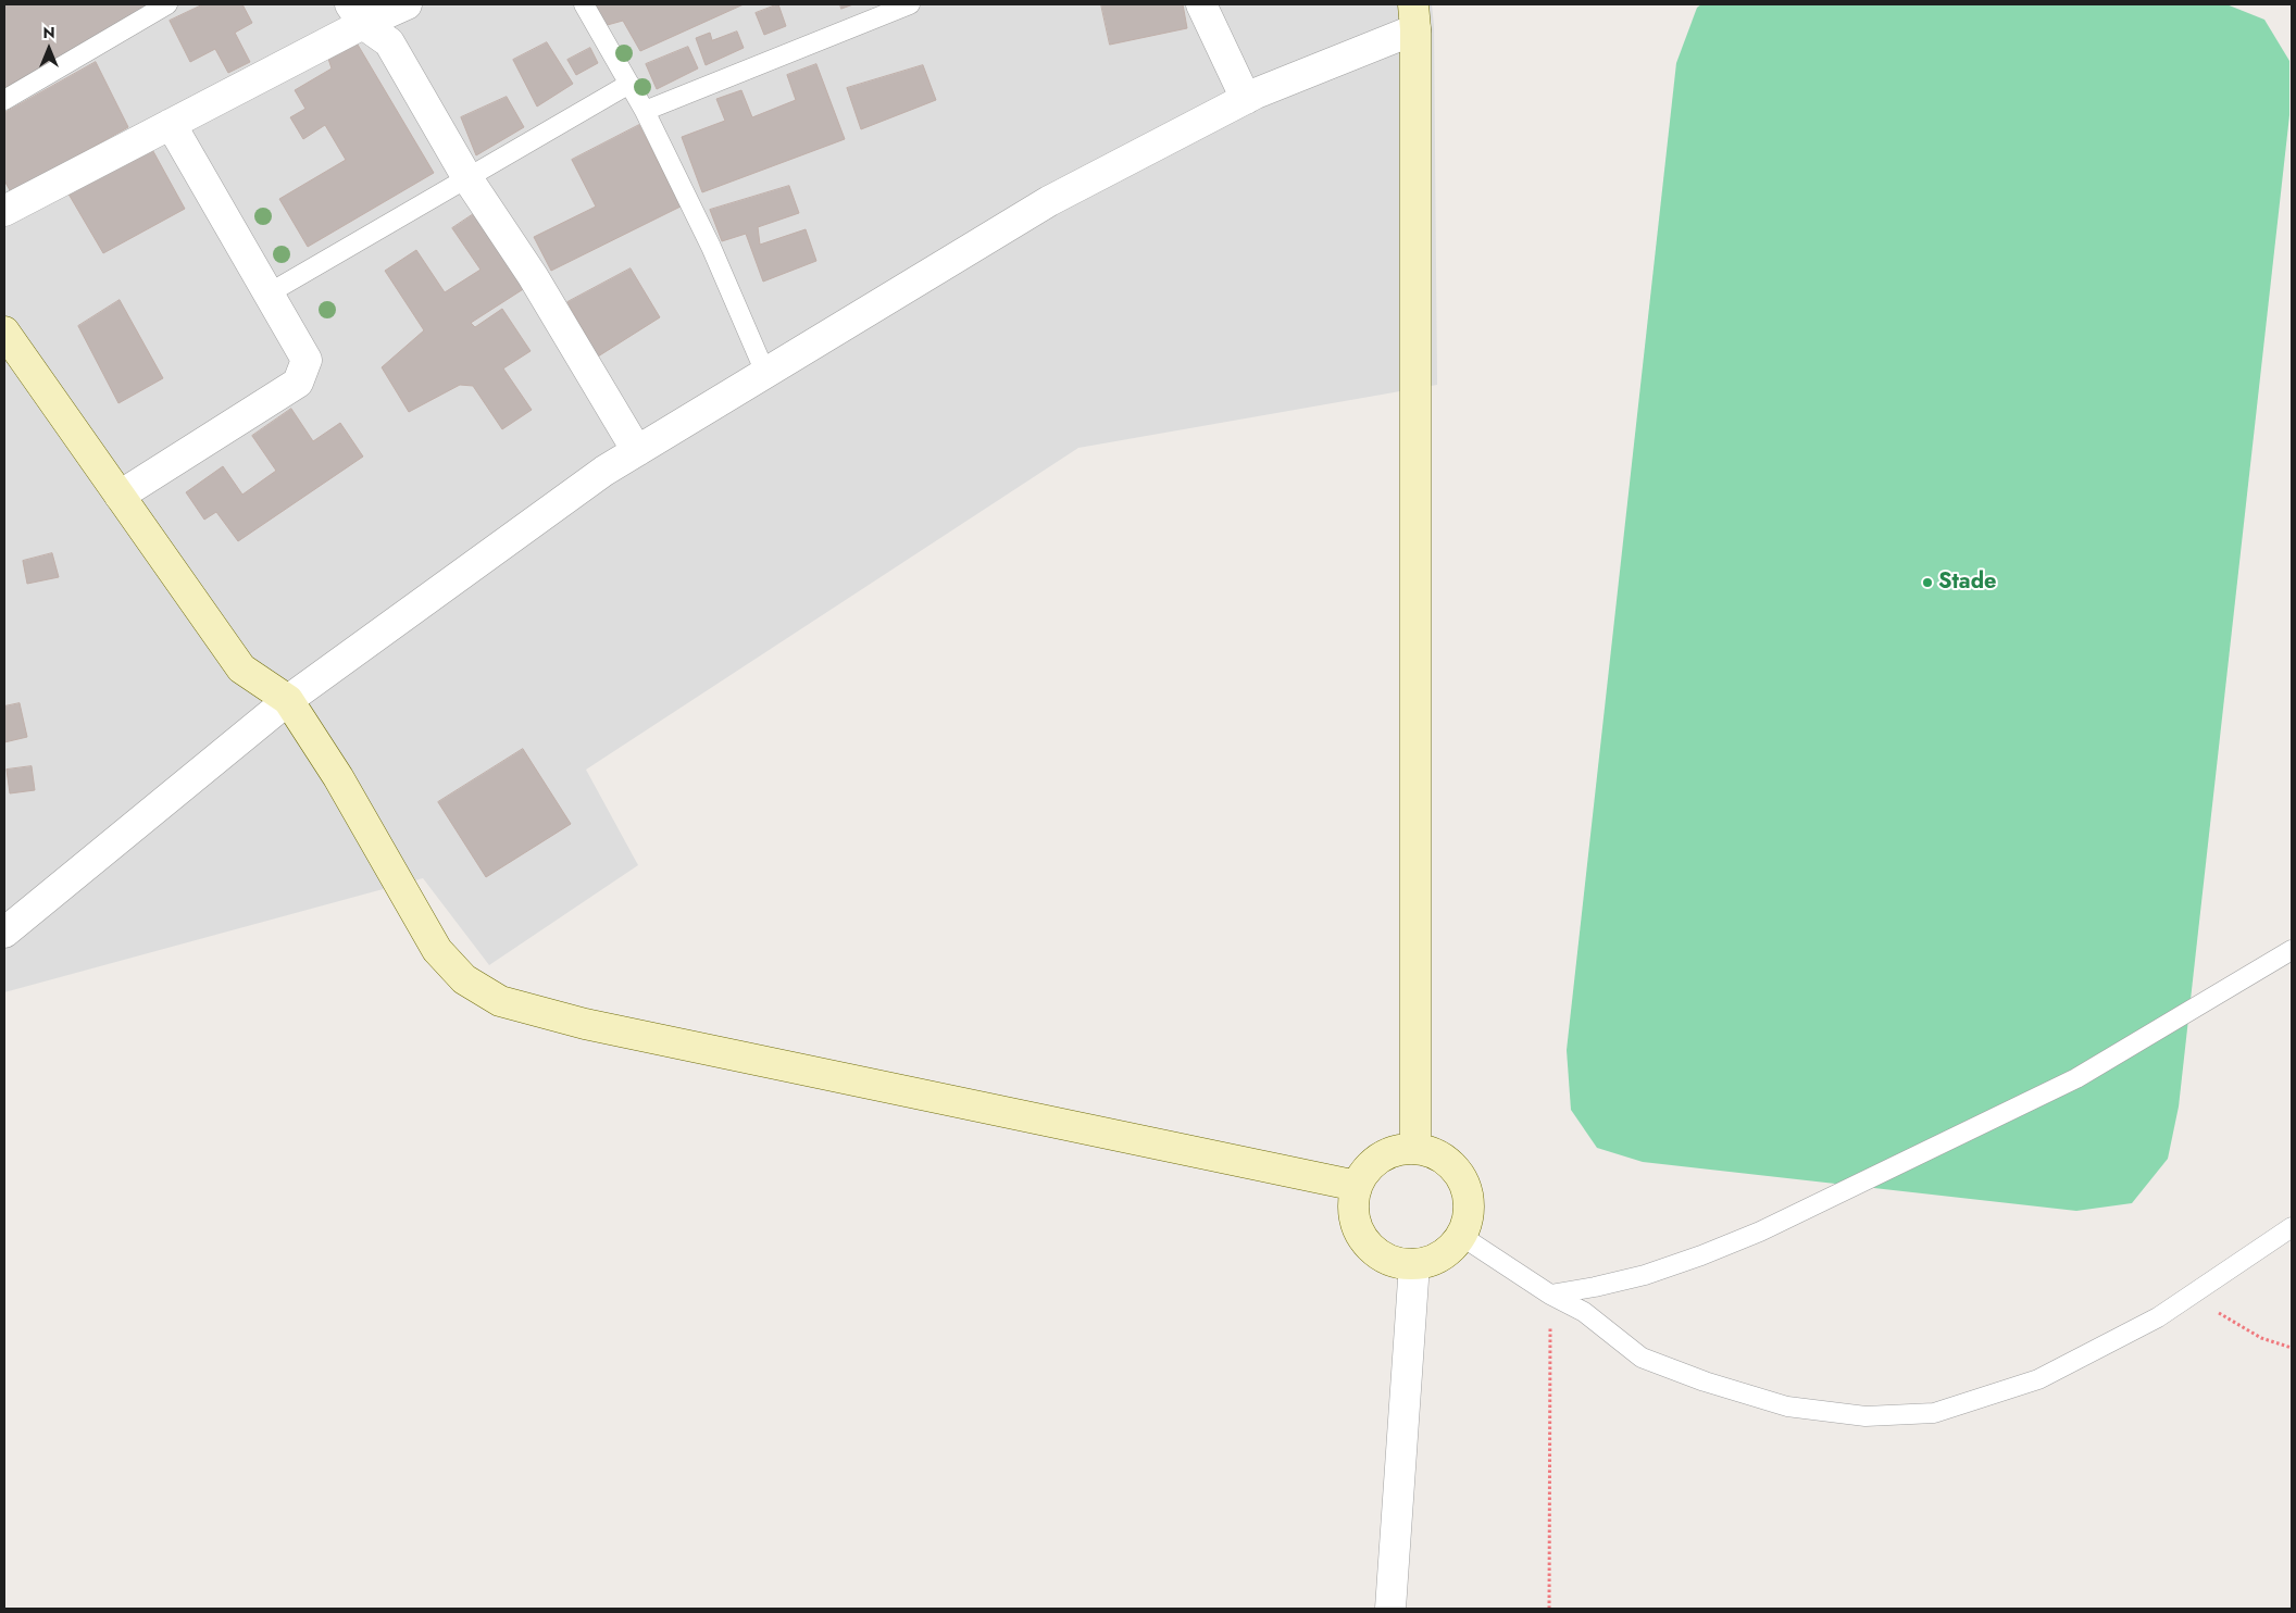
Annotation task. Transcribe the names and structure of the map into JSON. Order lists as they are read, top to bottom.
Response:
{
  "places": ["Stade"],
  "north": "top"
}
